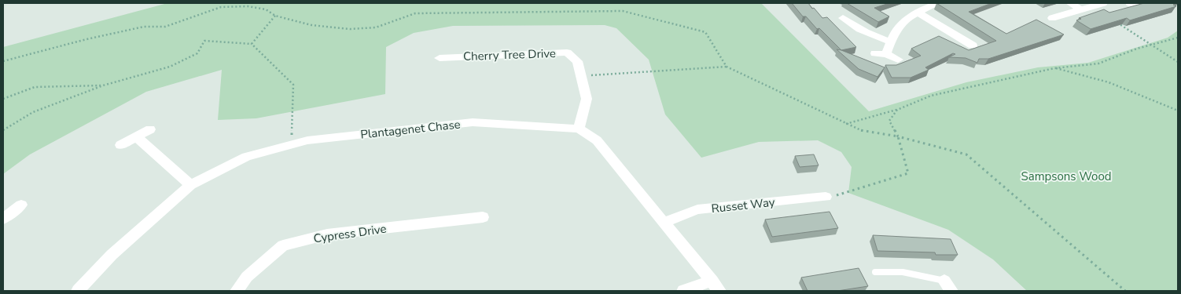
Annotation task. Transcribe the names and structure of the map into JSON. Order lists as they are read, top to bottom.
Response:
{
  "streets": {
    "street": [
      "Cherry Tree Drive",
      "Plantagenet Chase",
      "Russet Way",
      "Cypress Drive"
    ]
  },
  "crossings": [
    ["Cherry Tree Drive", "Plantagenet Chase"],
    ["Plantagenet Chase", "Russet Way"]
  ],
  "parks": ["Sampsons Wood"]
}
